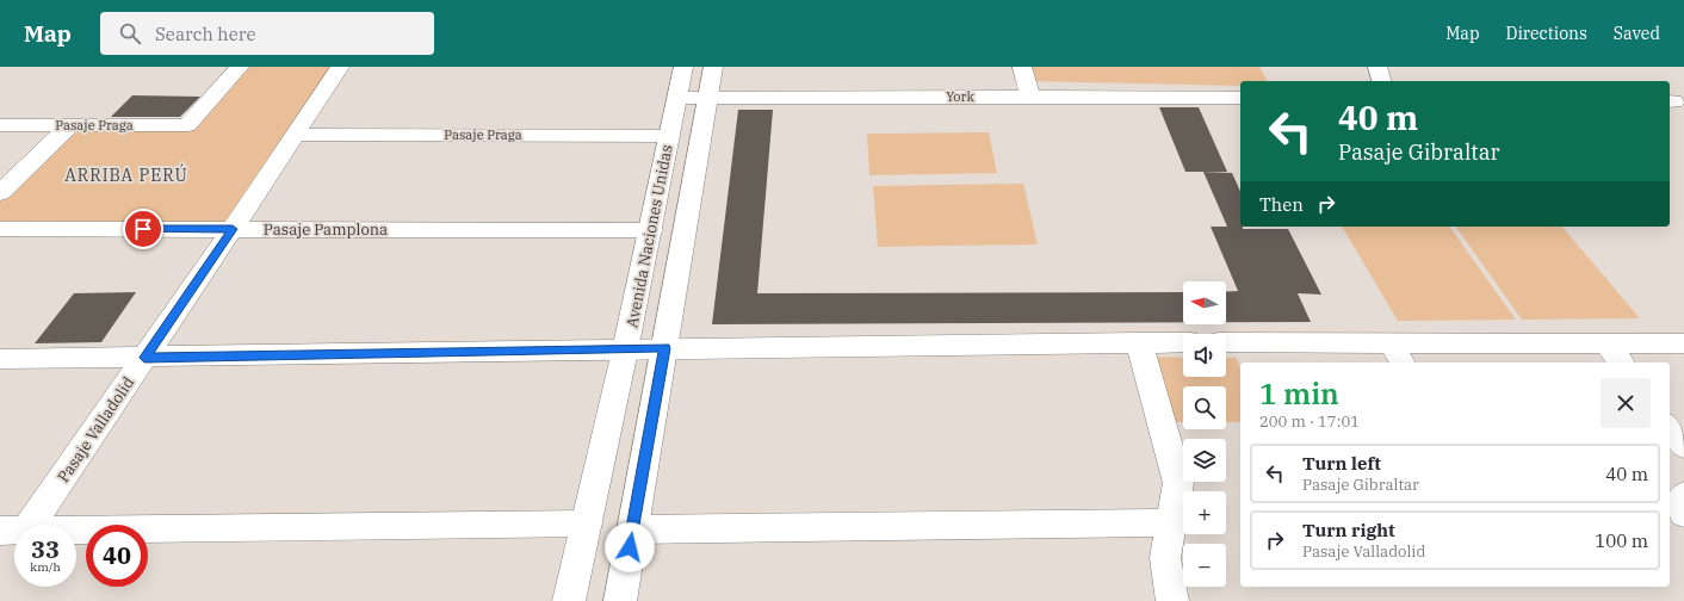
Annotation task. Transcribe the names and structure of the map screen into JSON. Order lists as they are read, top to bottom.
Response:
{
  "streets": {
    "street": [
      "York",
      "Pasaje Praga",
      "Pasaje Pamplona",
      "Avenida Naciones Unidas",
      "Pasaje Valladolid"
    ]
  },
  "crossings": [
    ["York", "Avenida Naciones Unidas"],
    ["Pasaje Praga", "Avenida Naciones Unidas"],
    ["Pasaje Praga", "Pasaje Valladolid"],
    ["Pasaje Pamplona", "Avenida Naciones Unidas"],
    ["Pasaje Pamplona", "Pasaje Valladolid"]
  ],
  "districts": ["ARRIBA PERÚ"],
  "north": "left",
  "page": {
    "header": "Map",
    "search": "Search here",
    "nav": ["Map", "Directions", "Saved"],
    "turn": ["40 m", "Pasaje Gibraltar"],
    "then": "Then",
    "map_buttons": ["+", "−"],
    "heading": ["1 min", "200 m · 17:01"],
    "list": [
      {
        "name": "Turn left",
        "note": "Pasaje Gibraltar",
        "value": "40 m"
      },
      {
        "name": "Turn right",
        "note": "Pasaje Valladolid",
        "value": "100 m"
      }
    ],
    "speed": "33 km/h",
    "limit": "40"
  }
}
